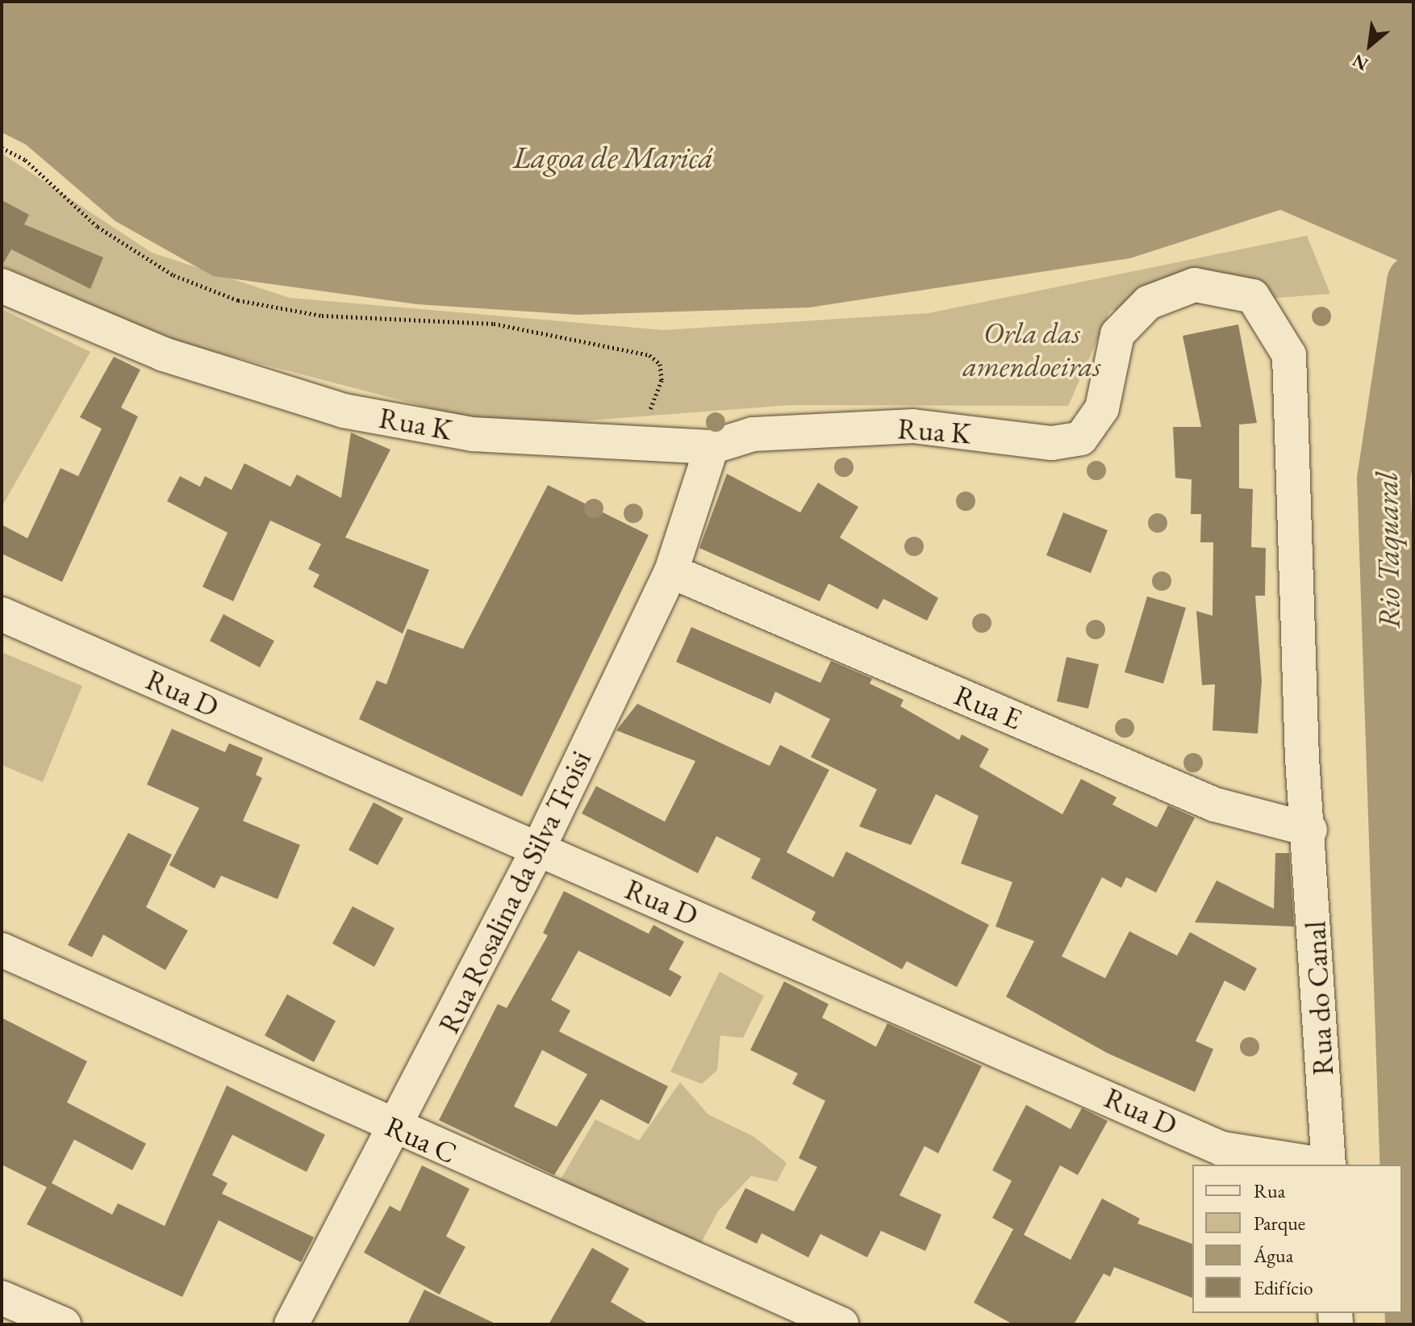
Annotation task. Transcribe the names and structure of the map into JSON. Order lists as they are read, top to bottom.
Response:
{
  "streets": {
    "street": [
      "Rua K",
      "Rua D",
      "Rua E",
      "Rua Rosalina da Silva Troisi",
      "Rua do Canal",
      "Rua C"
    ]
  },
  "crossings": [
    ["Rua K", "Rua E"],
    ["Rua K", "Rua Rosalina da Silva Troisi"],
    ["Rua K", "Rua do Canal"],
    ["Rua D", "Rua Rosalina da Silva Troisi"],
    ["Rua E", "Rua Rosalina da Silva Troisi"],
    ["Rua E", "Rua do Canal"],
    ["Rua Rosalina da Silva Troisi", "Rua C"]
  ],
  "water": ["Lagoa de Maricá", "Rio Taquaral"],
  "parks": ["Orla das amendoeiras"],
  "legend": [
    "Rua",
    "Parque",
    "Água",
    "Edifício"
  ],
  "north": "bottom left"
}
